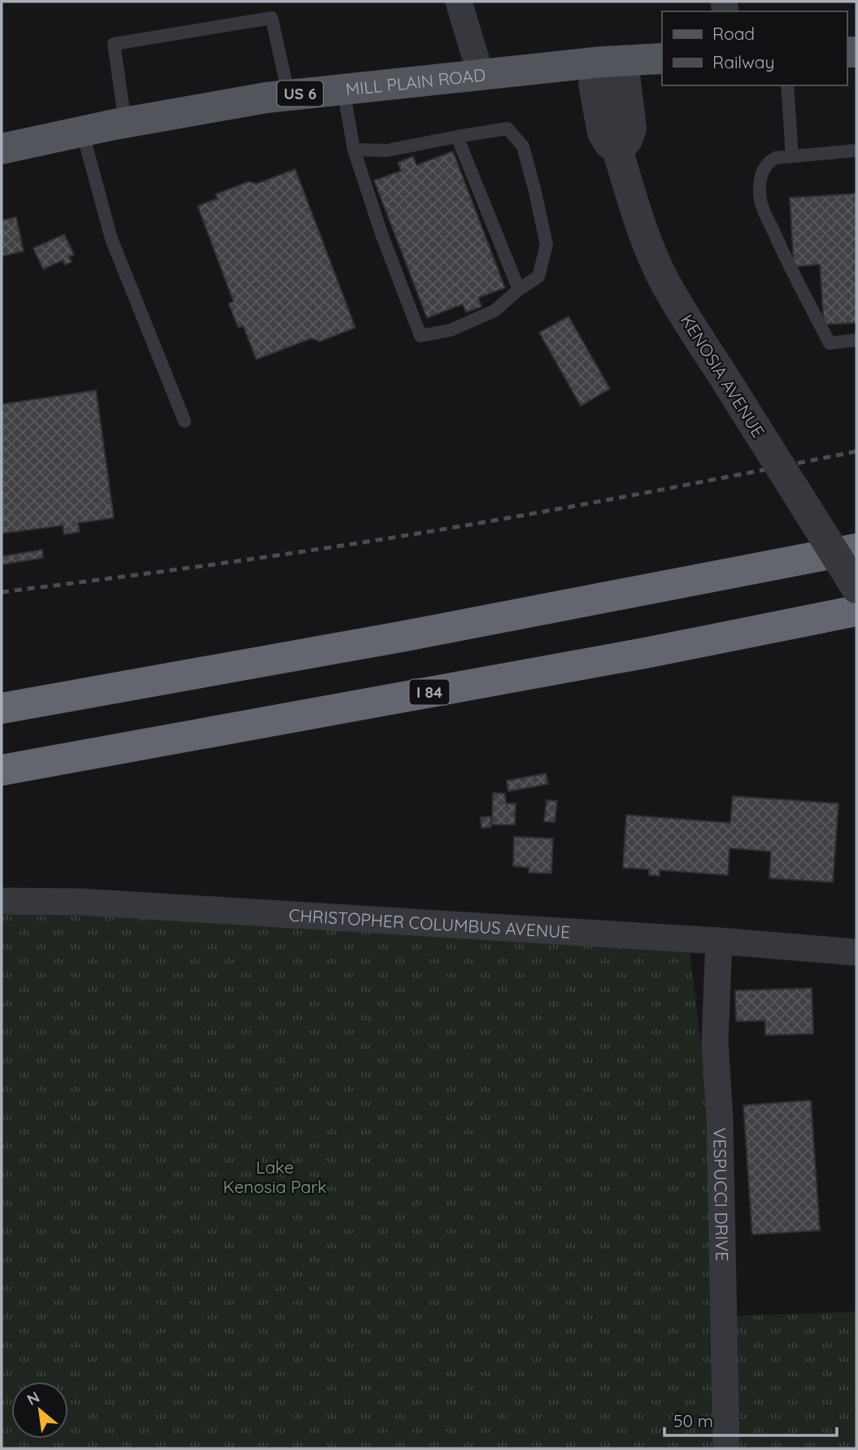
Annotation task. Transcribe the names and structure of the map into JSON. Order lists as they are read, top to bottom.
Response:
{
  "streets": {
    "highway": ["I 84"],
    "main road": ["MILL PLAIN ROAD", "US 6"],
    "street": ["KENOSIA AVENUE", "CHRISTOPHER COLUMBUS AVENUE", "VESPUCCI DRIVE"]
  },
  "crossings": [
    ["MILL PLAIN ROAD", "KENOSIA AVENUE"],
    ["CHRISTOPHER COLUMBUS AVENUE", "VESPUCCI DRIVE"]
  ],
  "parks": ["Lake Kenosia Park"],
  "legend": ["Road", "Railway"],
  "scale_bar": "50 m",
  "north": "top left"
}
